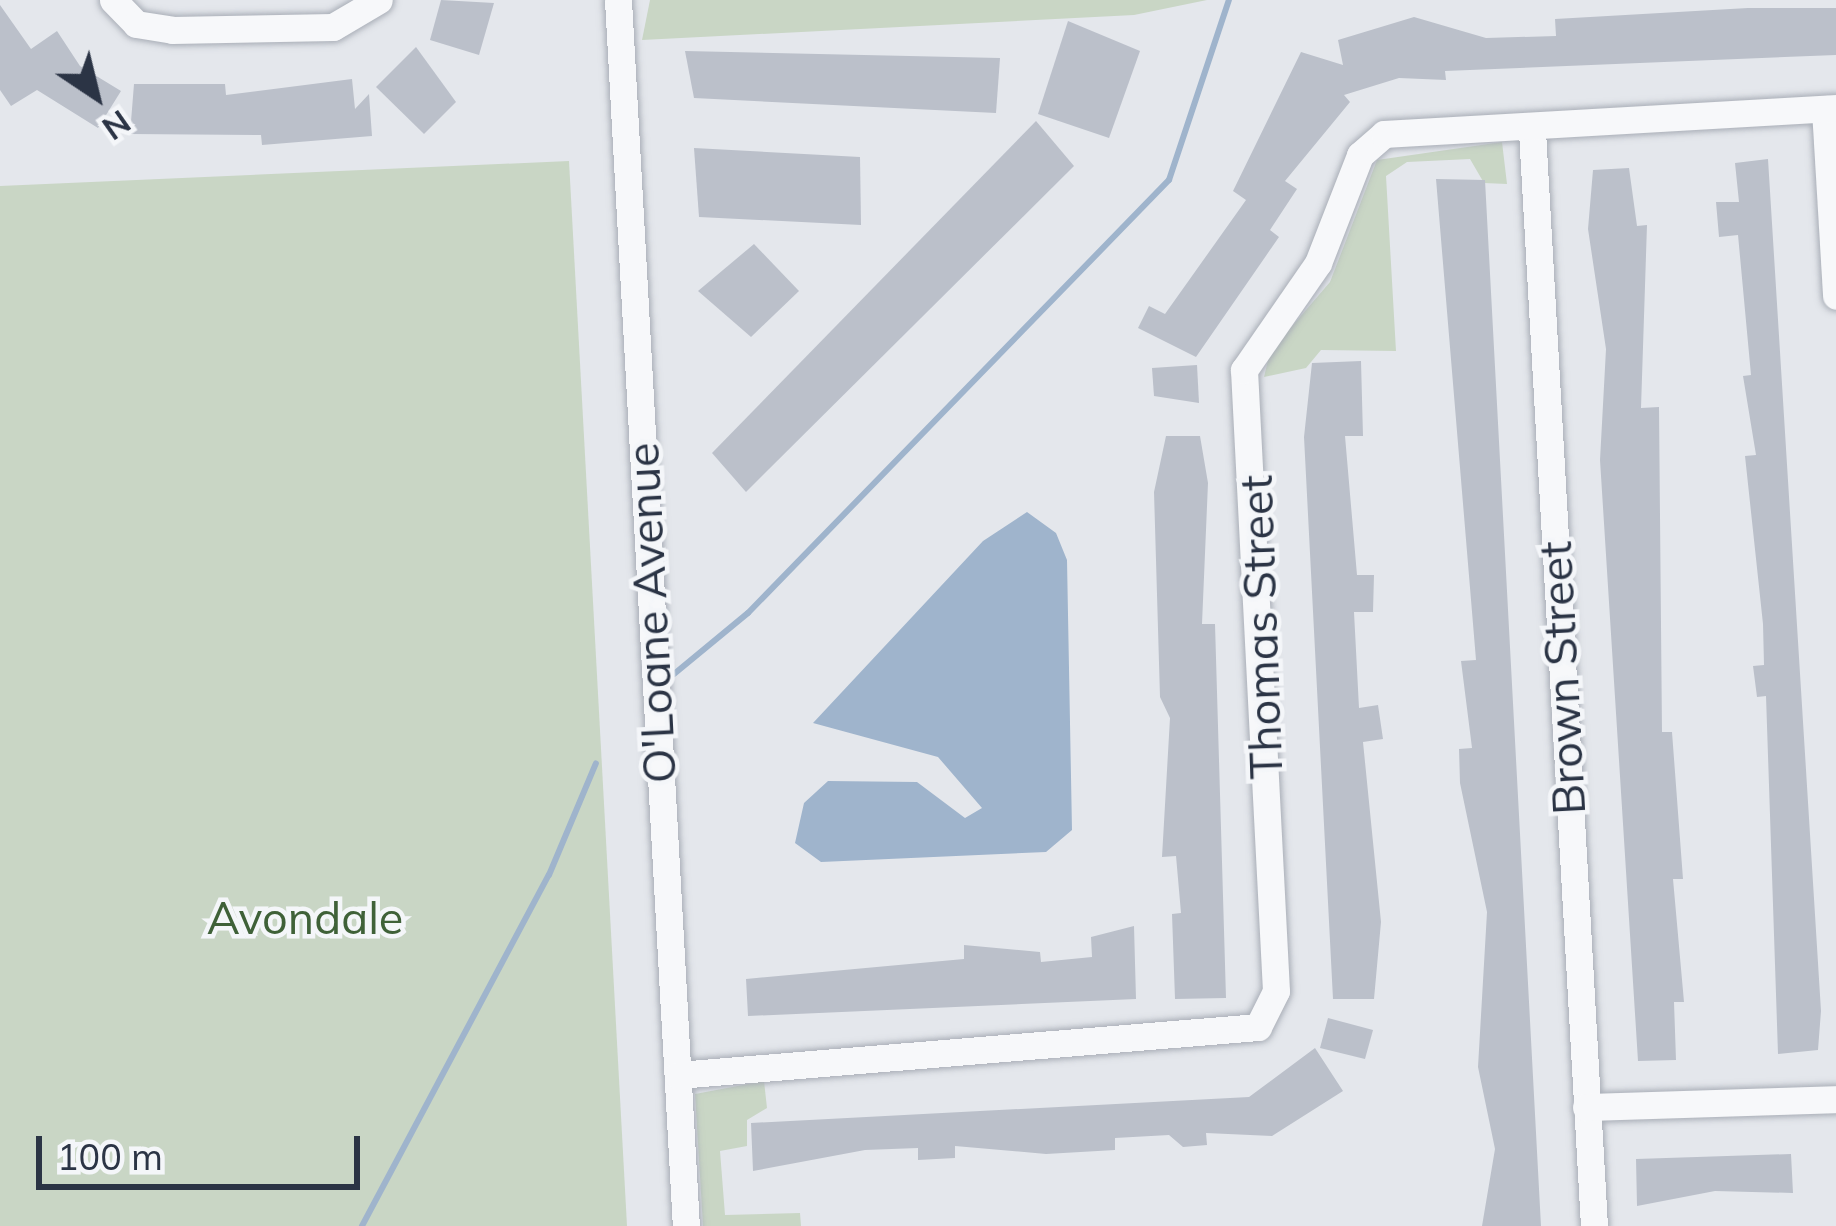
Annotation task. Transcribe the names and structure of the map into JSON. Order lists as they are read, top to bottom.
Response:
{
  "streets": {
    "street": ["O'Loane Avenue", "Thomas Street", "Brown Street"]
  },
  "crossings": [
    ["O'Loane Avenue", "Thomas Street"],
    ["Thomas Street", "Brown Street"]
  ],
  "parks": ["Avondale"],
  "scale_bar": "100 m",
  "north": "bottom right"
}
